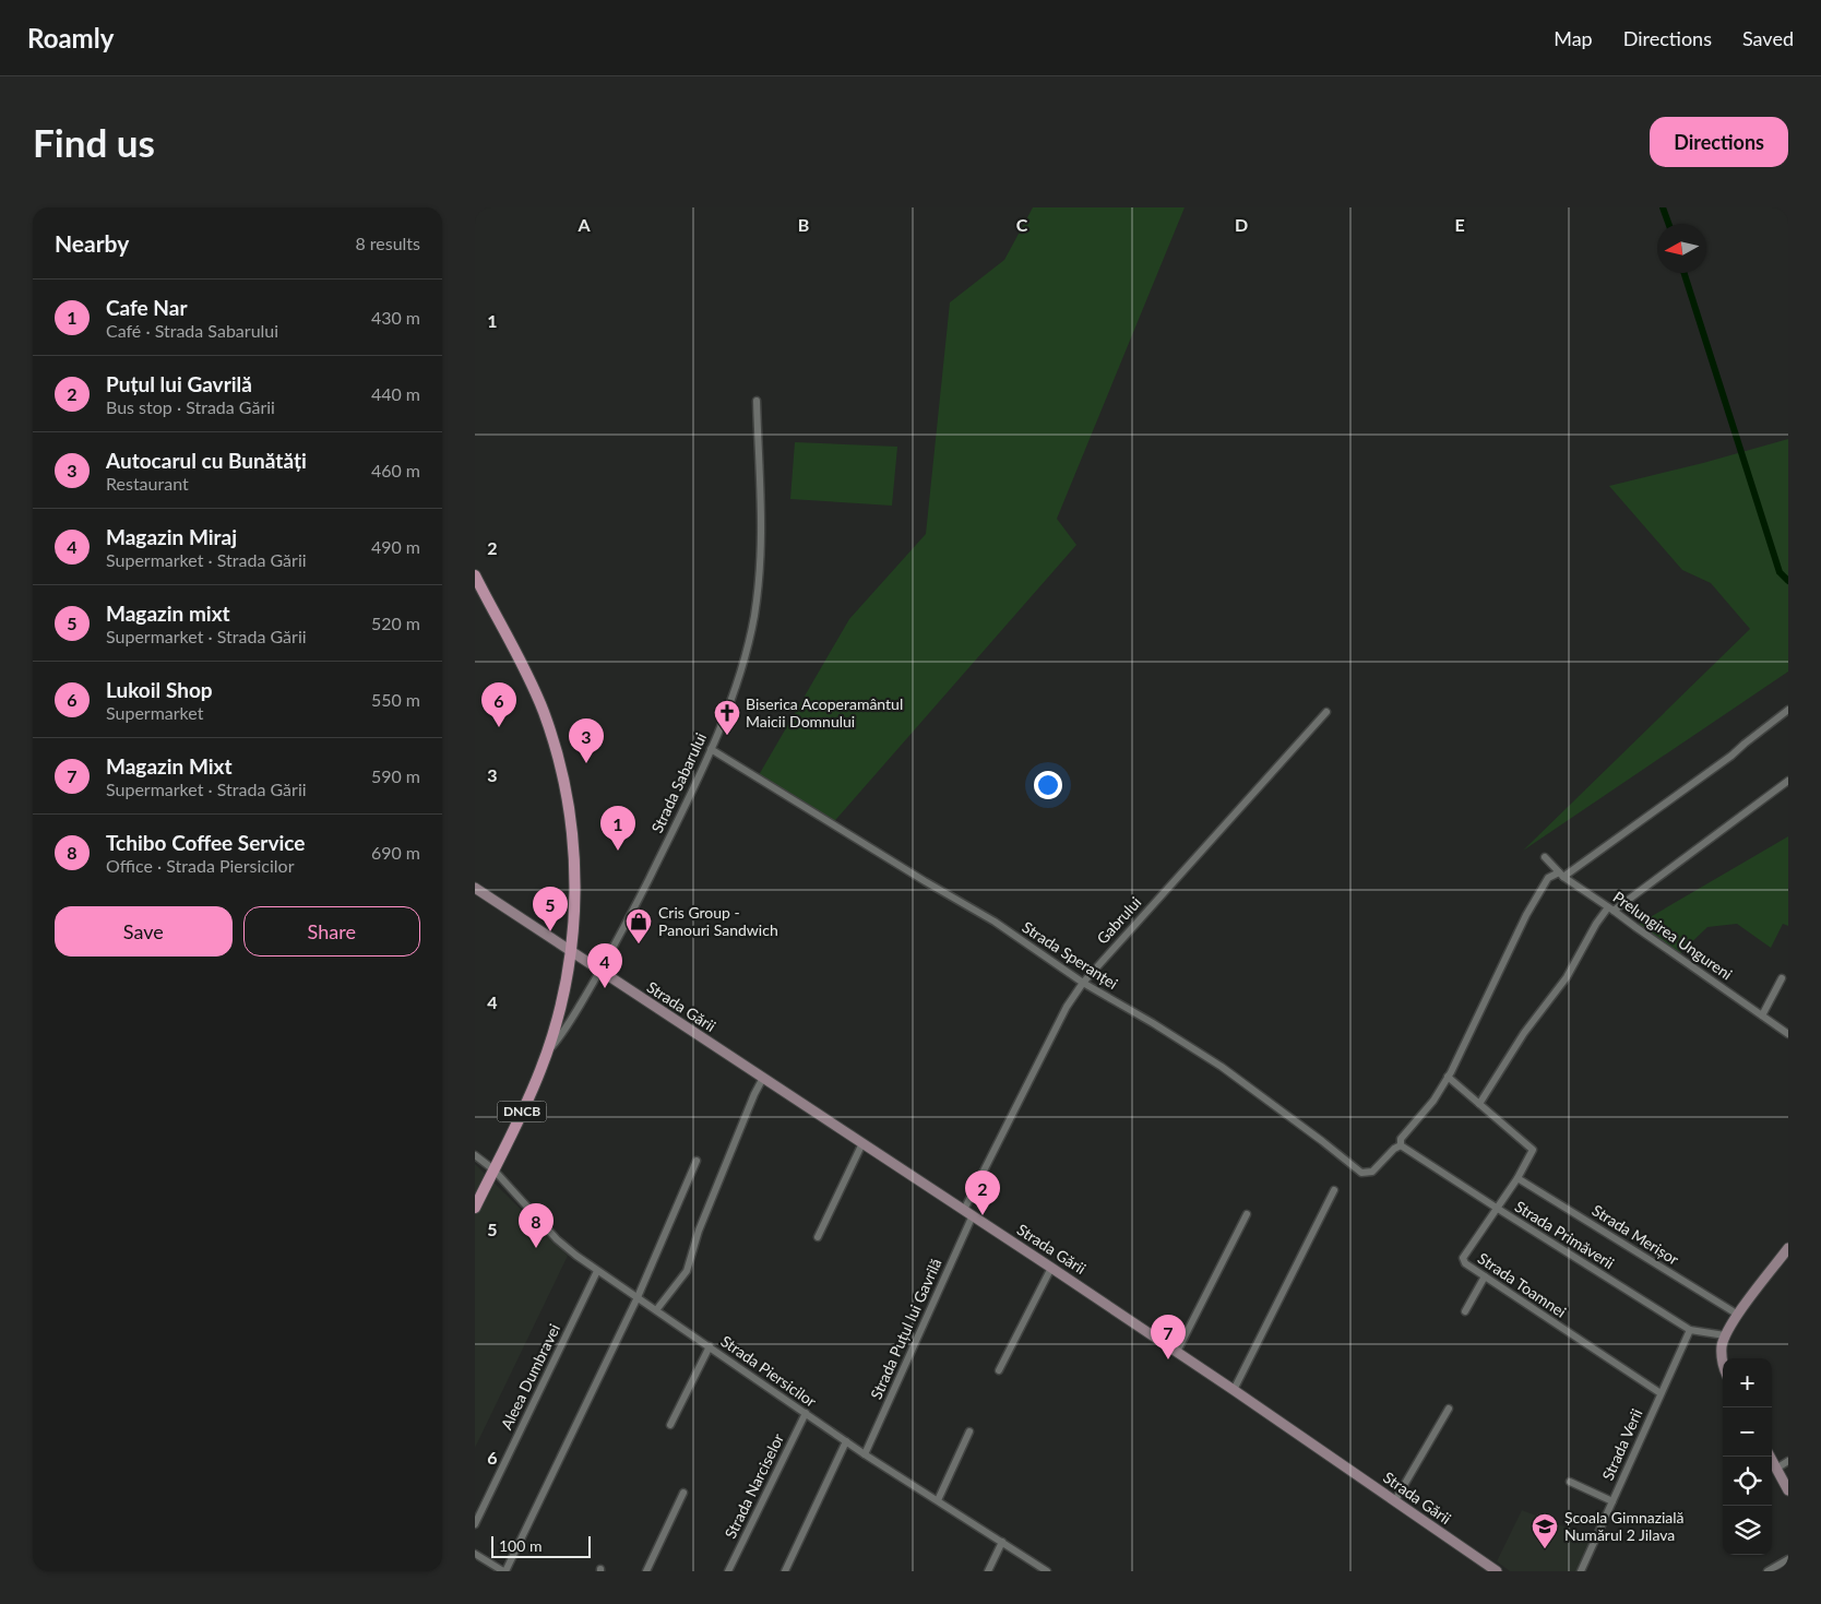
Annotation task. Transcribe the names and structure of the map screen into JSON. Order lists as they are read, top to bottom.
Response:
{
  "streets": {
    "main road": ["Strada Gării", "DNCB"],
    "street": [
      "Strada Sabarului",
      "Gabrului",
      "Prelungirea Ungureni",
      "Strada Speranței",
      "Strada Primăverii",
      "Strada Merișor",
      "Strada Toamnei",
      "Strada Puțul lui Gavrilă",
      "Strada Piersicilor",
      "Aleea Dumbravei",
      "Strada Verii",
      "Strada Narciselor"
    ]
  },
  "crossings": [
    ["Strada Sabarului", "Strada Speranței"],
    ["Strada Sabarului", "Strada Gării"],
    ["Strada Sabarului", "DNCB"],
    ["Gabrului", "Strada Speranței"],
    ["Gabrului", "Strada Gării"],
    ["Gabrului", "Strada Puțul lui Gavrilă"],
    ["Prelungirea Ungureni", "Strada Speranței"],
    ["Strada Speranței", "Strada Primăverii"],
    ["Strada Speranței", "Strada Toamnei"],
    ["Strada Gării", "DNCB"],
    ["Strada Gării", "Strada Puțul lui Gavrilă"],
    ["DNCB", "Strada Piersicilor"],
    ["Strada Primăverii", "Strada Toamnei"],
    ["Strada Primăverii", "Strada Verii"],
    ["Strada Merișor", "Strada Toamnei"],
    ["Strada Toamnei", "Strada Verii"],
    ["Strada Puțul lui Gavrilă", "Strada Piersicilor"],
    ["Strada Piersicilor", "Aleea Dumbravei"],
    ["Strada Piersicilor", "Strada Narciselor"]
  ],
  "places": {
    "church": ["Biserica Acoperamântul Maicii Domnului"],
    "shop": ["Cris Group - Panouri Sandwich"],
    "school or university": ["Școala Gimnazială Numărul 2 Jilava"]
  },
  "scale_bar": "100 m",
  "north": "left",
  "page": {
    "header": "Roamly",
    "nav": ["Map", "Directions", "Saved"],
    "buttons": [
      "Directions",
      ["Save", "Share"]
    ],
    "title": "Find us",
    "heading": ["Nearby", "8 results"],
    "list": [
      {
        "mark": "1",
        "name": "Cafe Nar",
        "note": "Café · Strada Sabarului",
        "value": "430 m"
      },
      {
        "mark": "2",
        "name": "Puțul lui Gavrilă",
        "note": "Bus stop · Strada Gării",
        "value": "440 m"
      },
      {
        "mark": "3",
        "name": "Autocarul cu Bunătăți",
        "note": "Restaurant",
        "value": "460 m"
      },
      {
        "mark": "4",
        "name": "Magazin Miraj",
        "note": "Supermarket · Strada Gării",
        "value": "490 m"
      },
      {
        "mark": "5",
        "name": "Magazin mixt",
        "note": "Supermarket · Strada Gării",
        "value": "520 m"
      },
      {
        "mark": "6",
        "name": "Lukoil Shop",
        "note": "Supermarket",
        "value": "550 m"
      },
      {
        "mark": "7",
        "name": "Magazin Mixt",
        "note": "Supermarket · Strada Gării",
        "value": "590 m"
      },
      {
        "mark": "8",
        "name": "Tchibo Coffee Service",
        "note": "Office · Strada Piersicilor",
        "value": "690 m"
      }
    ],
    "pins": [
      "6",
      "3",
      "1",
      "5",
      "4",
      "2",
      "8",
      "7"
    ],
    "map_buttons": ["+", "−"],
    "scale": "100 m"
  },
  "grid": {
    "columns": [
      "A",
      "B",
      "C",
      "D",
      "E"
    ],
    "rows": [
      "1",
      "2",
      "3",
      "4",
      "5",
      "6"
    ]
  }
}
